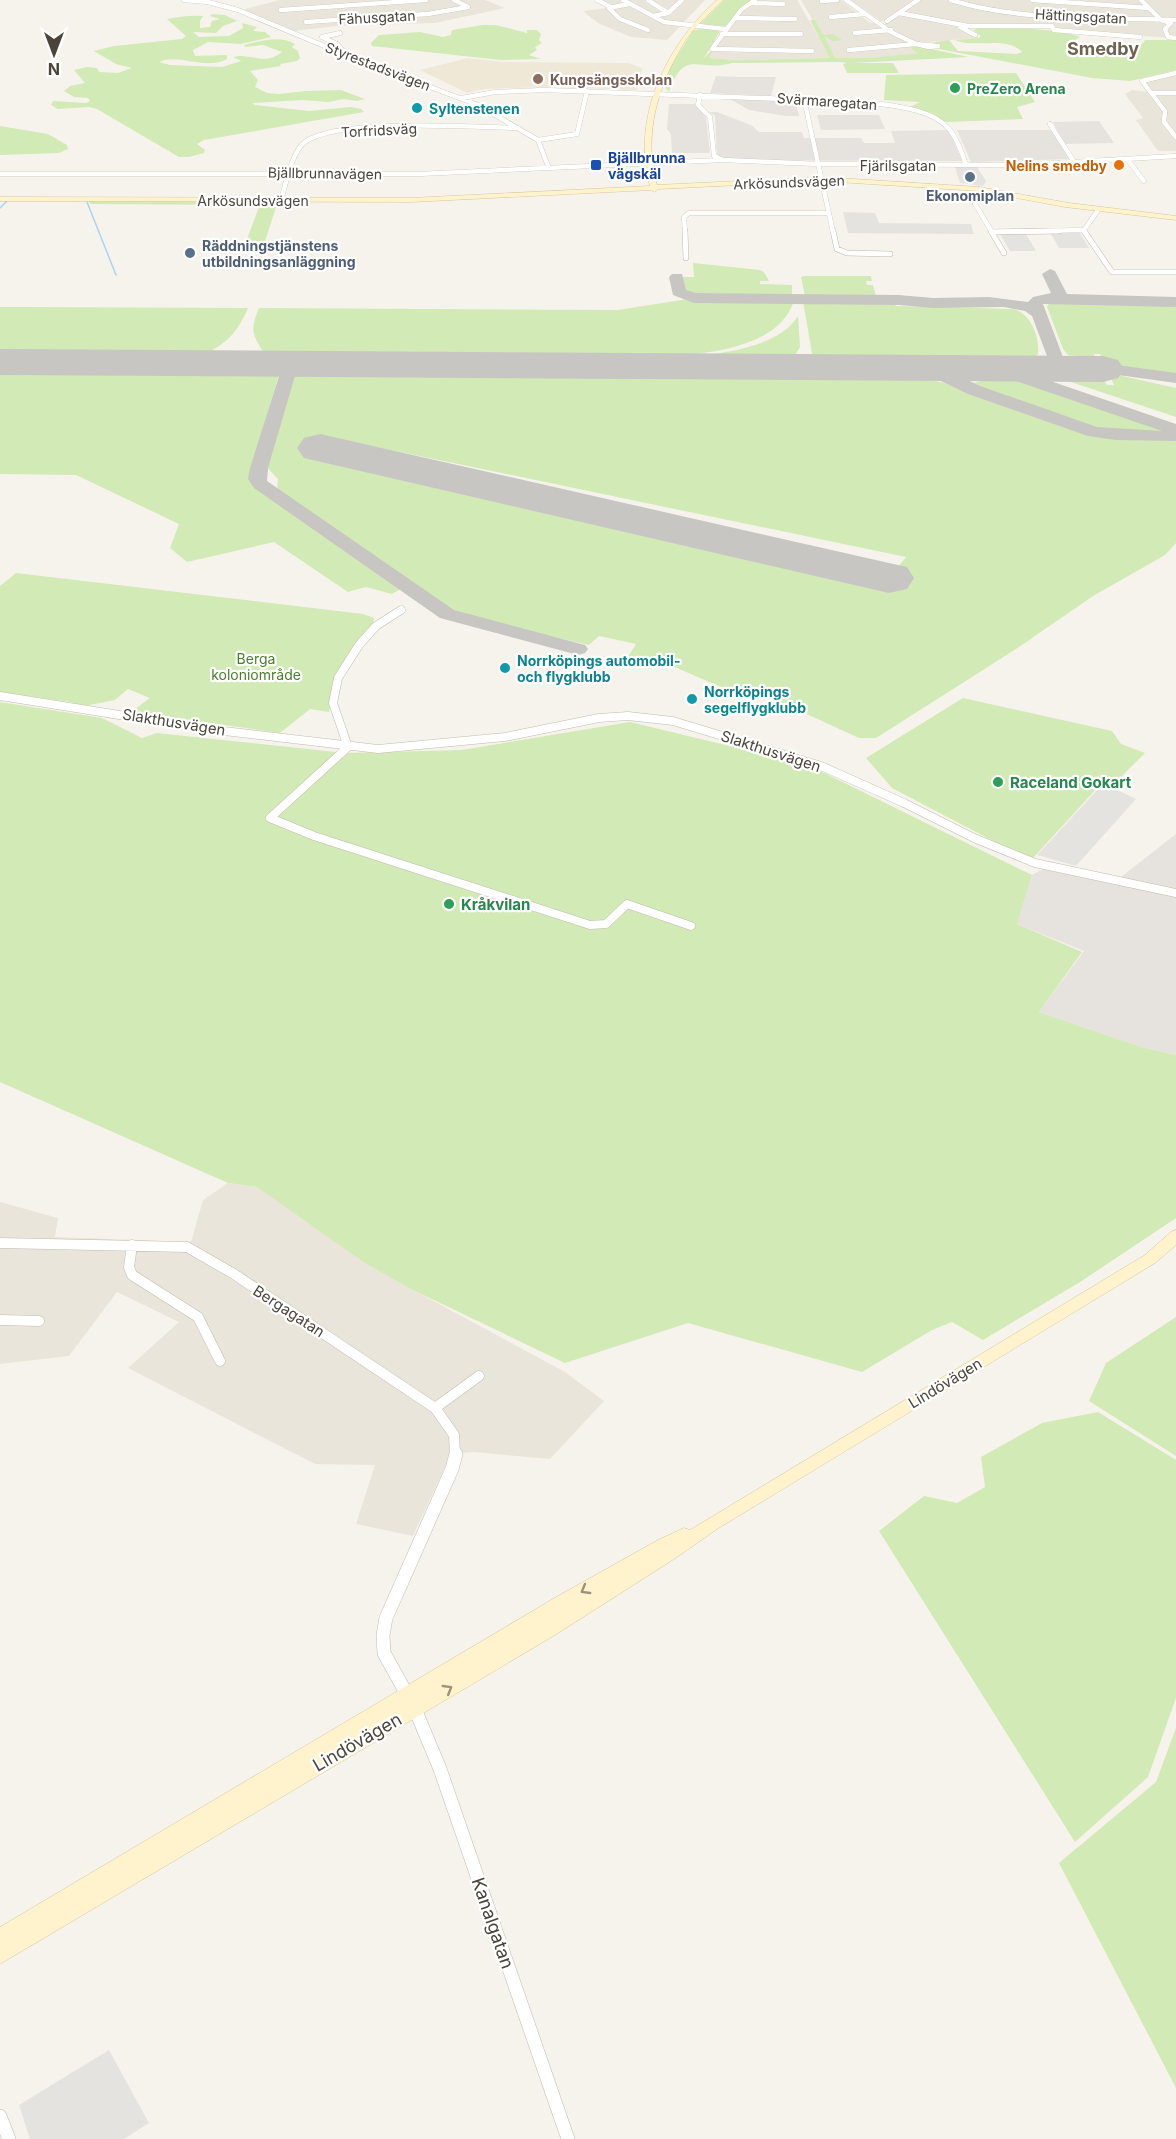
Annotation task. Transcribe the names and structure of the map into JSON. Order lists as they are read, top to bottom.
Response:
{
  "streets": {
    "main road": ["Arkösundsvägen", "Lindövägen"],
    "street": [
      "Hättingsgatan",
      "Fähusgatan",
      "Styrestadsvägen",
      "Svärmaregatan",
      "Torfridsväg",
      "Fjärilsgatan",
      "Bjällbrunnavägen",
      "Slakthusvägen",
      "Bergagatan",
      "Kanalgatan"
    ]
  },
  "crossings": [
    ["Styrestadsvägen", "Svärmaregatan"],
    ["Styrestadsvägen", "Torfridsväg"],
    ["Svärmaregatan", "Fjärilsgatan"],
    ["Torfridsväg", "Bjällbrunnavägen"],
    ["Torfridsväg", "Arkösundsvägen"],
    ["Fjärilsgatan", "Bjällbrunnavägen"],
    ["Bergagatan", "Lindövägen"],
    ["Bergagatan", "Kanalgatan"],
    ["Lindövägen", "Kanalgatan"]
  ],
  "districts": ["Smedby"],
  "parks": ["Berga koloniområde"],
  "places": {
    "other": [
      "Kungsängsskolan",
      "PreZero Arena",
      "Syltenstenen",
      "Nelins smedby",
      "Ekonomiplan",
      "Räddningstjänstens utbildningsanläggning",
      "Norrköpings automobil- och flygklubb",
      "Norrköpings segelflygklubb",
      "Raceland Gokart",
      "Kråkvilan"
    ],
    "transit": ["Bjällbrunna vägskäl"]
  },
  "north": "bottom"
}
